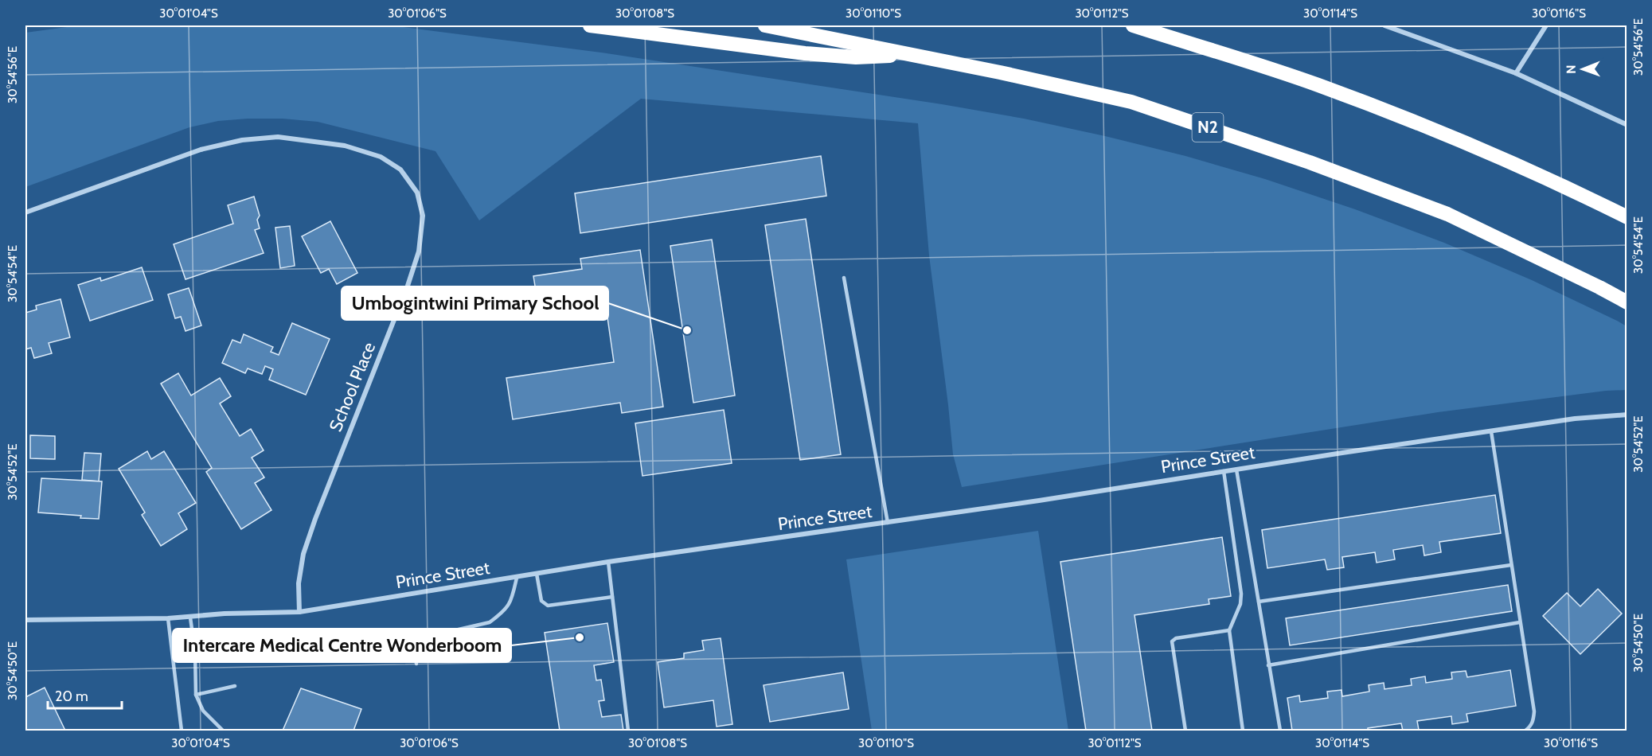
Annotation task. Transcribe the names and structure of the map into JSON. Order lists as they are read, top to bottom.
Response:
{
  "streets": {
    "highway": ["N2"],
    "street": ["School Place", "Prince Street"]
  },
  "crossings": [
    ["School Place", "Prince Street"]
  ],
  "places": ["Umbogintwini Primary School", "Intercare Medical Centre Wonderboom"],
  "scale_bar": "20 m",
  "north": "left",
  "coordinates": [
    "30°01'04\"S",
    "30°01'06\"S",
    "30°01'08\"S",
    "30°01'10\"S",
    "30°01'12\"S",
    "30°01'14\"S",
    "30°01'16\"S",
    "30°54'56\"E",
    "30°54'54\"E",
    "30°54'52\"E",
    "30°54'50\"E"
  ]
}
